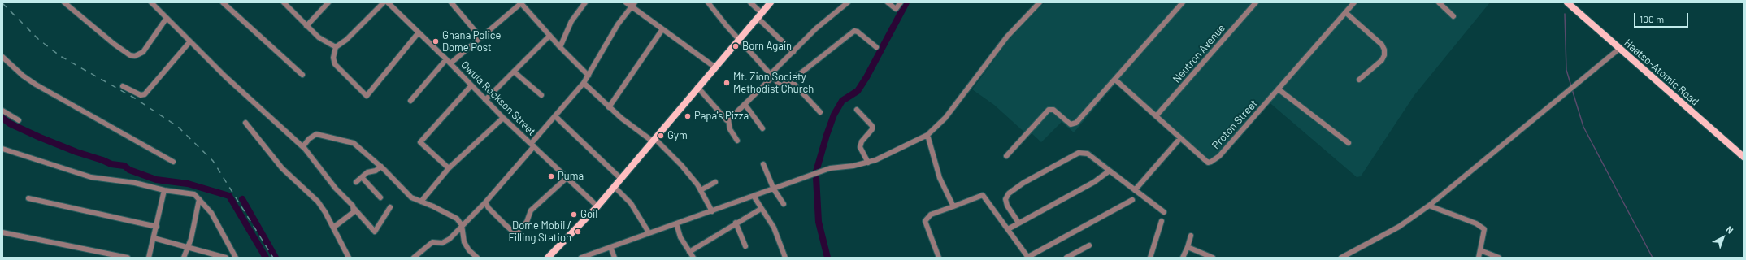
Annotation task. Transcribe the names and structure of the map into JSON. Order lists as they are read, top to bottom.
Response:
{
  "streets": {
    "main road": ["Haatso-Atomic Road"],
    "street": ["Neutron Avenue", "Owula Rockson Street", "Proton Street"]
  },
  "crossings": [
    ["Neutron Avenue", "Proton Street"]
  ],
  "places": [
    "Ghana Police Dome Post",
    "Born Again",
    "Mt. Zion Society Methodist Church",
    "Papa's Pizza",
    "Gym",
    "Puma",
    "Goil",
    "Dome Mobil / Filling Station"
  ],
  "scale_bar": "100 m",
  "north": "top right"
}
